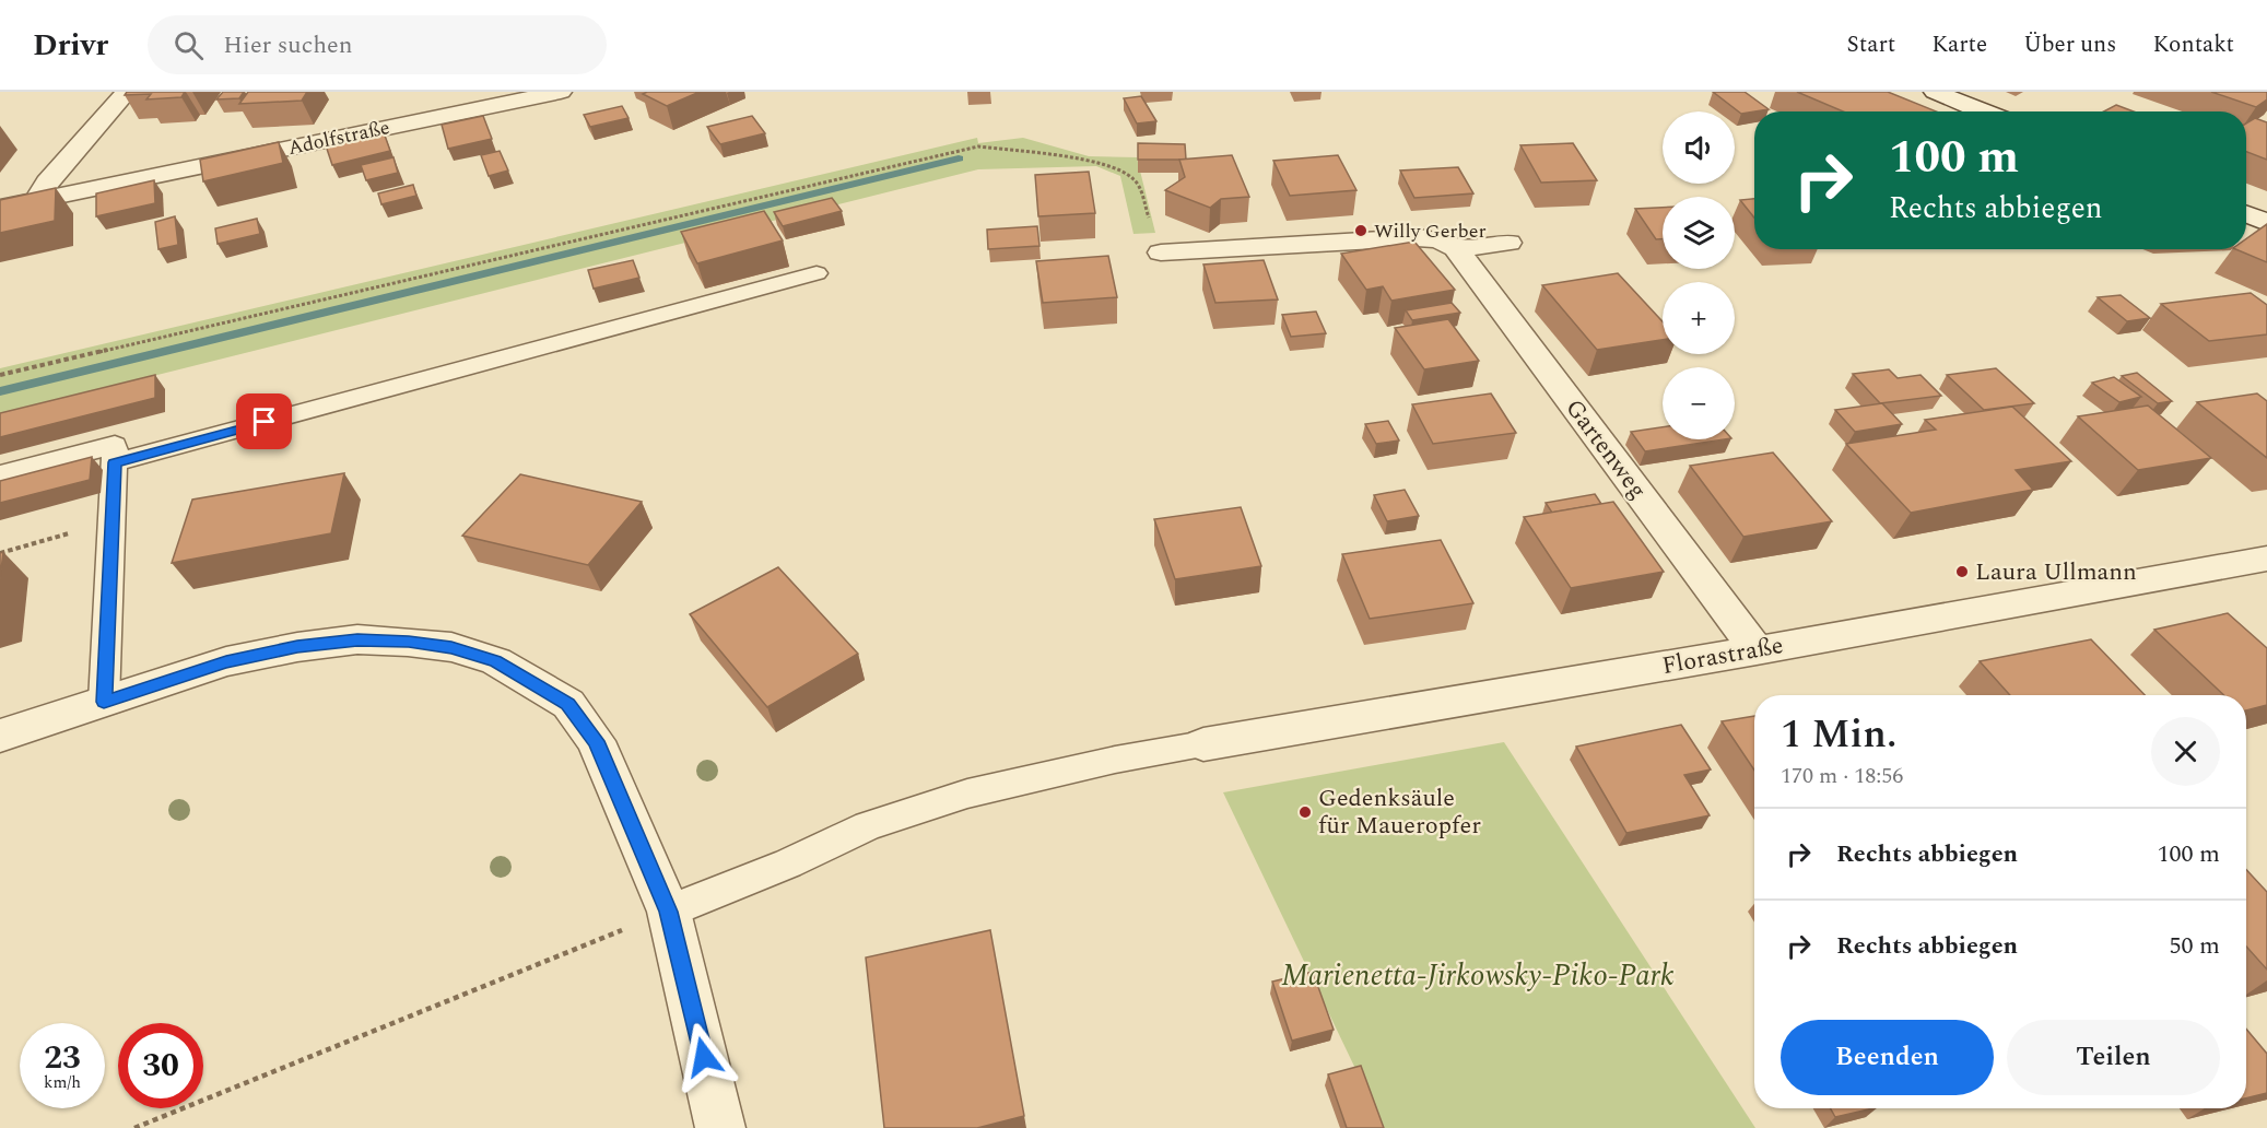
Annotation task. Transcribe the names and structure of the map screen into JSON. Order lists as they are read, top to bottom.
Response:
{
  "streets": {
    "street": ["Adolfstraße", "Gartenweg", "Florastraße"]
  },
  "crossings": [
    ["Gartenweg", "Florastraße"]
  ],
  "parks": ["Marienetta-Jirkowsky-Piko-Park"],
  "places": ["Willy Gerber", "Laura Ullmann", "Gedenksäule für Maueropfer"],
  "page": {
    "header": "Drivr",
    "search": "Hier suchen",
    "nav": [
      "Start",
      "Karte",
      "Über uns",
      "Kontakt"
    ],
    "map_buttons": ["+", "−"],
    "turn": ["100 m", "Rechts abbiegen"],
    "heading": ["1 Min.", "170 m · 18:56"],
    "list": [
      {
        "name": "Rechts abbiegen",
        "value": "100 m"
      },
      {
        "name": "Rechts abbiegen",
        "value": "50 m"
      }
    ],
    "buttons": ["Beenden", "Teilen"],
    "speed": "23 km/h",
    "limit": "30"
  }
}
